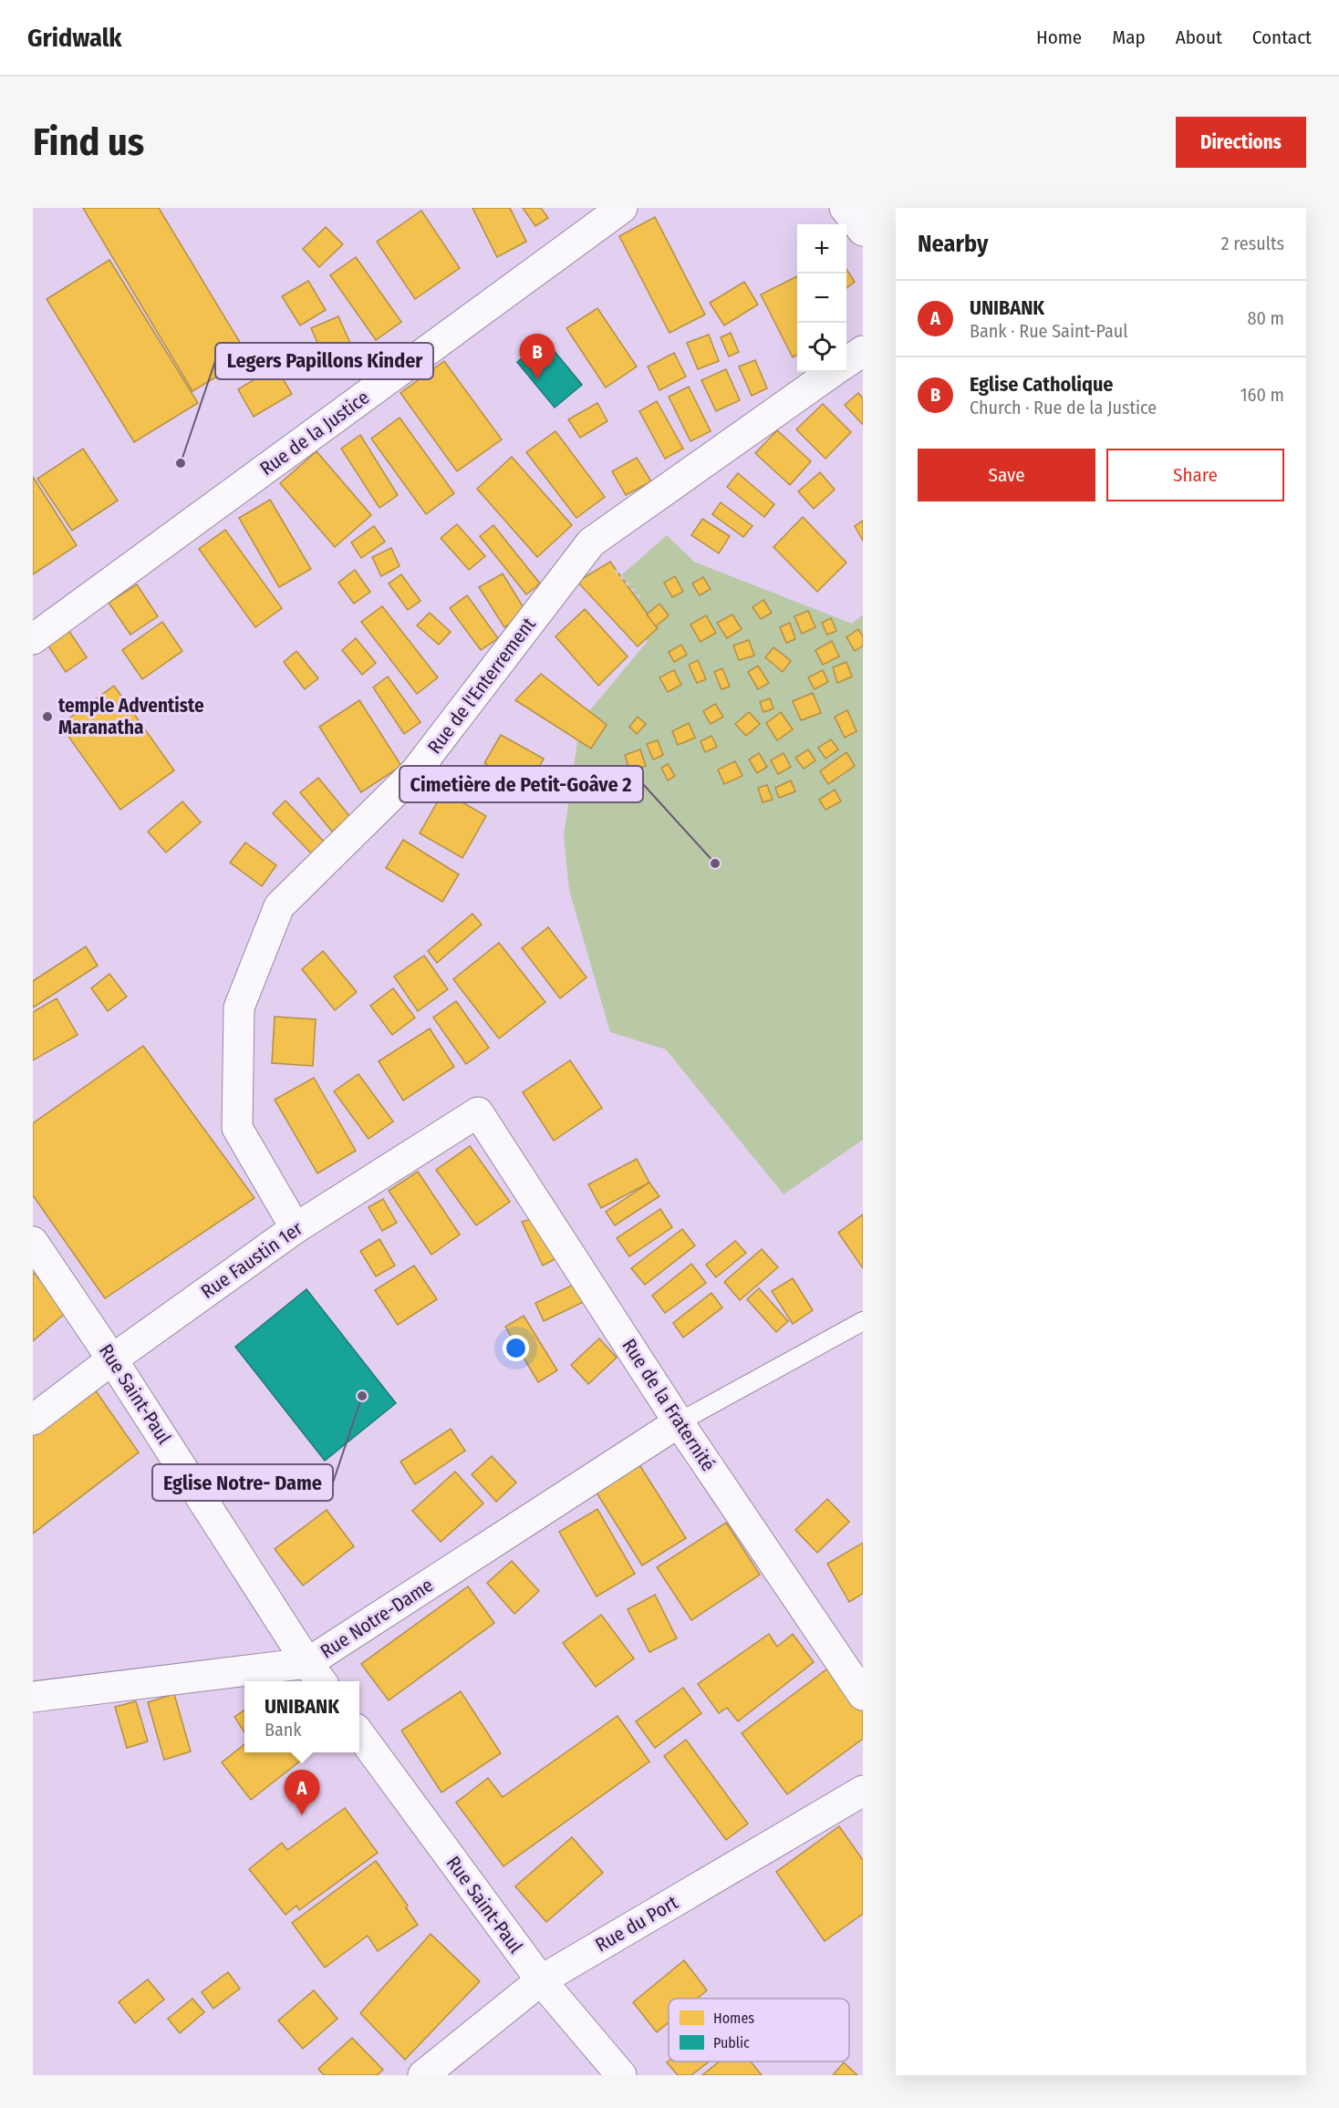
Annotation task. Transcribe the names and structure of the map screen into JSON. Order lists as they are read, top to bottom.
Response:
{
  "streets": {
    "street": [
      "Rue de la Justice",
      "Rue de l'Enterrement",
      "Rue Faustin 1er",
      "Rue Saint-Paul",
      "Rue de la Fraternité",
      "Rue Notre-Dame",
      "Rue du Port"
    ]
  },
  "crossings": [
    ["Rue de l'Enterrement", "Rue Faustin 1er"],
    ["Rue Faustin 1er", "Rue Saint-Paul"],
    ["Rue Faustin 1er", "Rue de la Fraternité"],
    ["Rue Saint-Paul", "Rue Notre-Dame"],
    ["Rue Saint-Paul", "Rue du Port"],
    ["Rue de la Fraternité", "Rue Notre-Dame"]
  ],
  "places": [
    "Legers Papillons Kinder",
    "temple Adventiste Maranatha",
    "Cimetière de Petit-Goâve 2",
    "Eglise Notre- Dame"
  ],
  "legend": ["Homes", "Public"],
  "page": {
    "header": "Gridwalk",
    "nav": [
      "Home",
      "Map",
      "About",
      "Contact"
    ],
    "buttons": [
      "Directions",
      ["Save", "Share"]
    ],
    "title": "Find us",
    "heading": ["Nearby", "2 results"],
    "map_buttons": ["+", "−"],
    "list": [
      {
        "mark": "A",
        "name": "UNIBANK",
        "note": "Bank · Rue Saint-Paul",
        "value": "80 m"
      },
      {
        "mark": "B",
        "name": "Eglise Catholique",
        "note": "Church · Rue de la Justice",
        "value": "160 m"
      }
    ],
    "pins": ["B", "A"],
    "popup": ["UNIBANK", "Bank"]
  }
}
